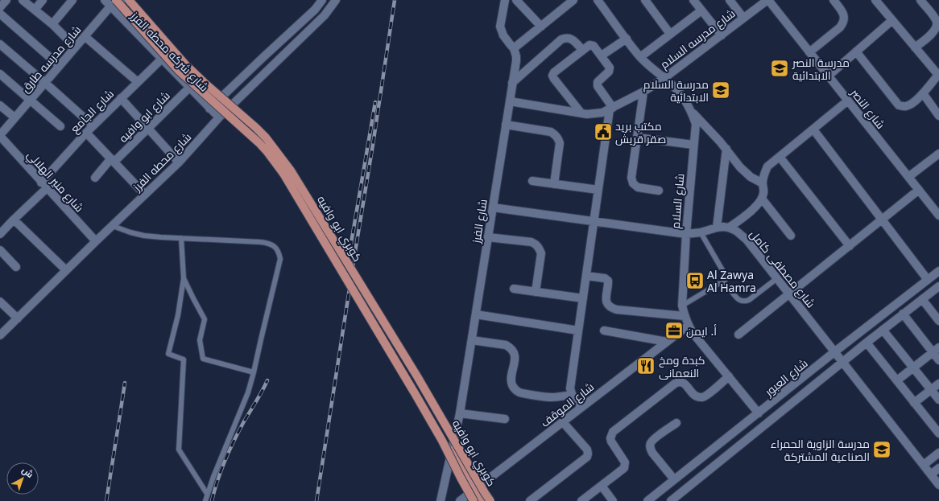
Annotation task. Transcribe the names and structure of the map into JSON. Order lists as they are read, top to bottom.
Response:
{
  "streets": {
    "main road": ["كوبري ابو وافيه"],
    "street": [
      "شارع مدرسه السلام",
      "شارع شركه محطه الفرز",
      "شارع مدرسه طارق",
      "شارع النصر",
      "شارع الجامع",
      "شارع ابو وافيه",
      "شارع محطه الفرز",
      "شارع منير الهلالي",
      "شارع السلام",
      "شارع الفرز",
      "شارع مصطفى كامل",
      "شارع العبور",
      "شارع الموقف"
    ]
  },
  "crossings": [
    ["شارع مدرسه السلام", "شارع النصر"],
    ["شارع مدرسه السلام", "شارع السلام"],
    ["شارع مدرسه السلام", "شارع الفرز"],
    ["شارع شركه محطه الفرز", "شارع مدرسه طارق"],
    ["شارع شركه محطه الفرز", "شارع الجامع"],
    ["شارع شركه محطه الفرز", "شارع ابو وافيه"],
    ["شارع شركه محطه الفرز", "شارع محطه الفرز"],
    ["شارع شركه محطه الفرز", "كوبري ابو وافيه"],
    ["شارع مدرسه طارق", "شارع منير الهلالي"],
    ["شارع مدرسه طارق", "كوبري ابو وافيه"],
    ["شارع الجامع", "شارع منير الهلالي"],
    ["شارع محطه الفرز", "شارع منير الهلالي"],
    ["شارع السلام", "شارع العبور"],
    ["شارع السلام", "شارع الموقف"],
    ["شارع مصطفى كامل", "شارع العبور"]
  ],
  "places": {
    "school or university": ["مدرسة النصر الابتدائية", "مدرسة السلام الابتدائية", "مدرسة الزاوية الحمراء الصناعية المشتركة"],
    "public building": ["مكتب بريد صقر قريش"],
    "bus stop": ["Al Zawya Al Hamra"],
    "office": ["أ. ايمن"],
    "restaurant": ["كبدة ومخ النعمانى"]
  },
  "north": "top right"
}
